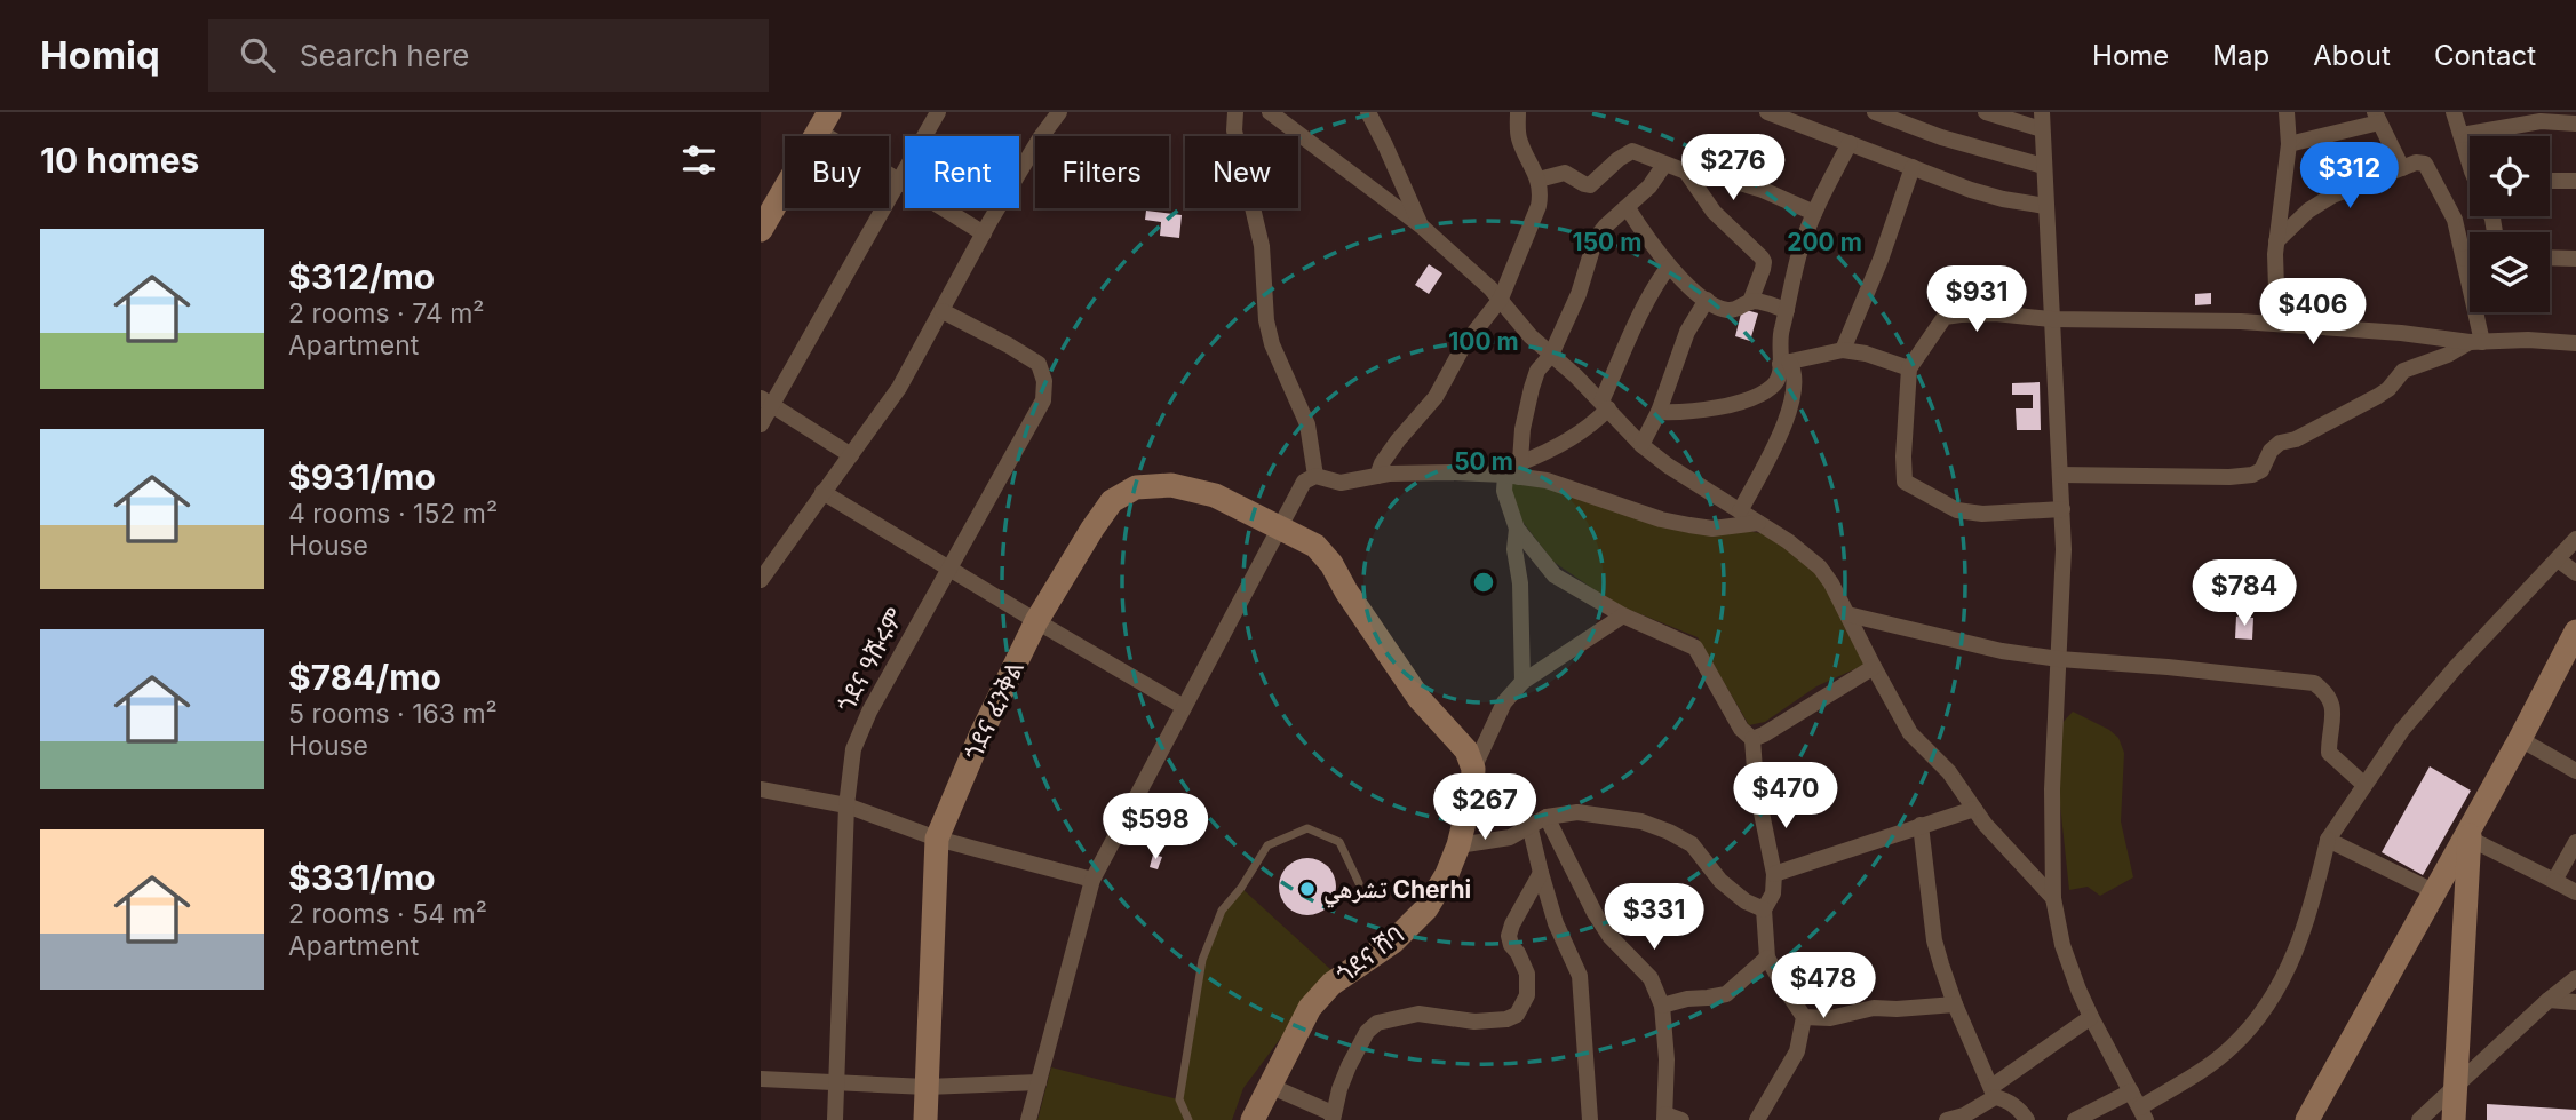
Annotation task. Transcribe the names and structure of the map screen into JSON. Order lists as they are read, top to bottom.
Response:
{
  "streets": {
    "street": ["ጎደና ዓሹሩም", "ጎደና ፈንቅል", "ጎደና ሸባ"]
  },
  "crossings": [
    ["ጎደና ፈንቅል", "ጎደና ሸባ"]
  ],
  "places": ["تشرهي Cherhi"],
  "page": {
    "header": "Homiq",
    "search": "Search here",
    "nav": [
      "Home",
      "Map",
      "About",
      "Contact"
    ],
    "heading": "10 homes",
    "price": [
      "$276",
      "$312",
      "$931",
      "$406",
      "$784",
      "$470",
      "$267",
      "$598",
      "$331",
      "$478"
    ],
    "chip": [
      "Buy",
      "Rent",
      "Filters",
      "New"
    ],
    "list": [
      {
        "name": "$312/mo",
        "note": "2 rooms · 74 m² · Apartment"
      },
      {
        "name": "$931/mo",
        "note": "4 rooms · 152 m² · House"
      },
      {
        "name": "$784/mo",
        "note": "5 rooms · 163 m² · House"
      },
      {
        "name": "$331/mo",
        "note": "2 rooms · 54 m² · Apartment"
      }
    ]
  },
  "rings": [
    "200 m",
    "150 m",
    "100 m",
    "50 m"
  ]
}
